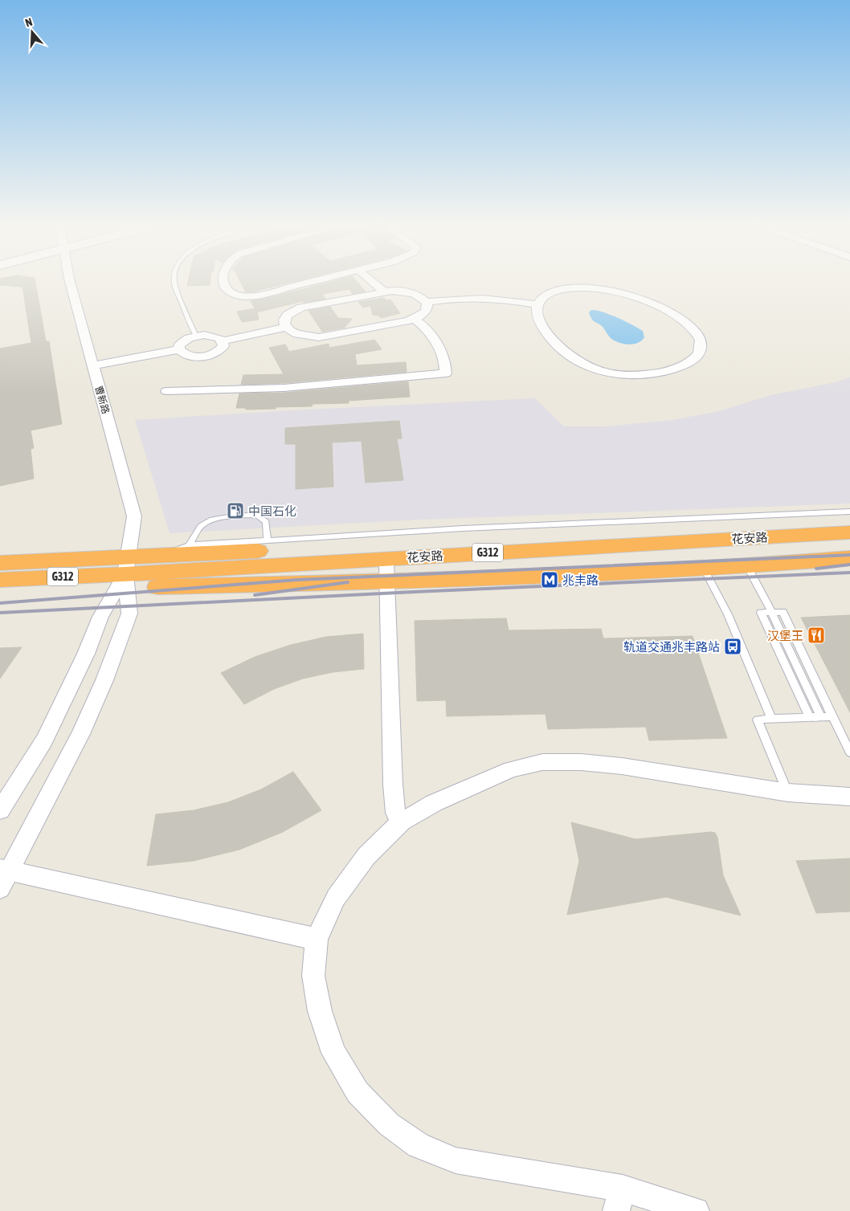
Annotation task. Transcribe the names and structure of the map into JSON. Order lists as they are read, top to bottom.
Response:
{
  "streets": {
    "highway": ["花安路", "G312"],
    "street": ["曹新路"]
  },
  "crossings": [
    ["曹新路", "花安路"]
  ],
  "places": {
    "fuel station": ["中国石化"],
    "metro station": ["兆丰路"],
    "restaurant": ["汉堡王"],
    "bus stop": ["轨道交通兆丰路站"]
  },
  "north": "top"
}
